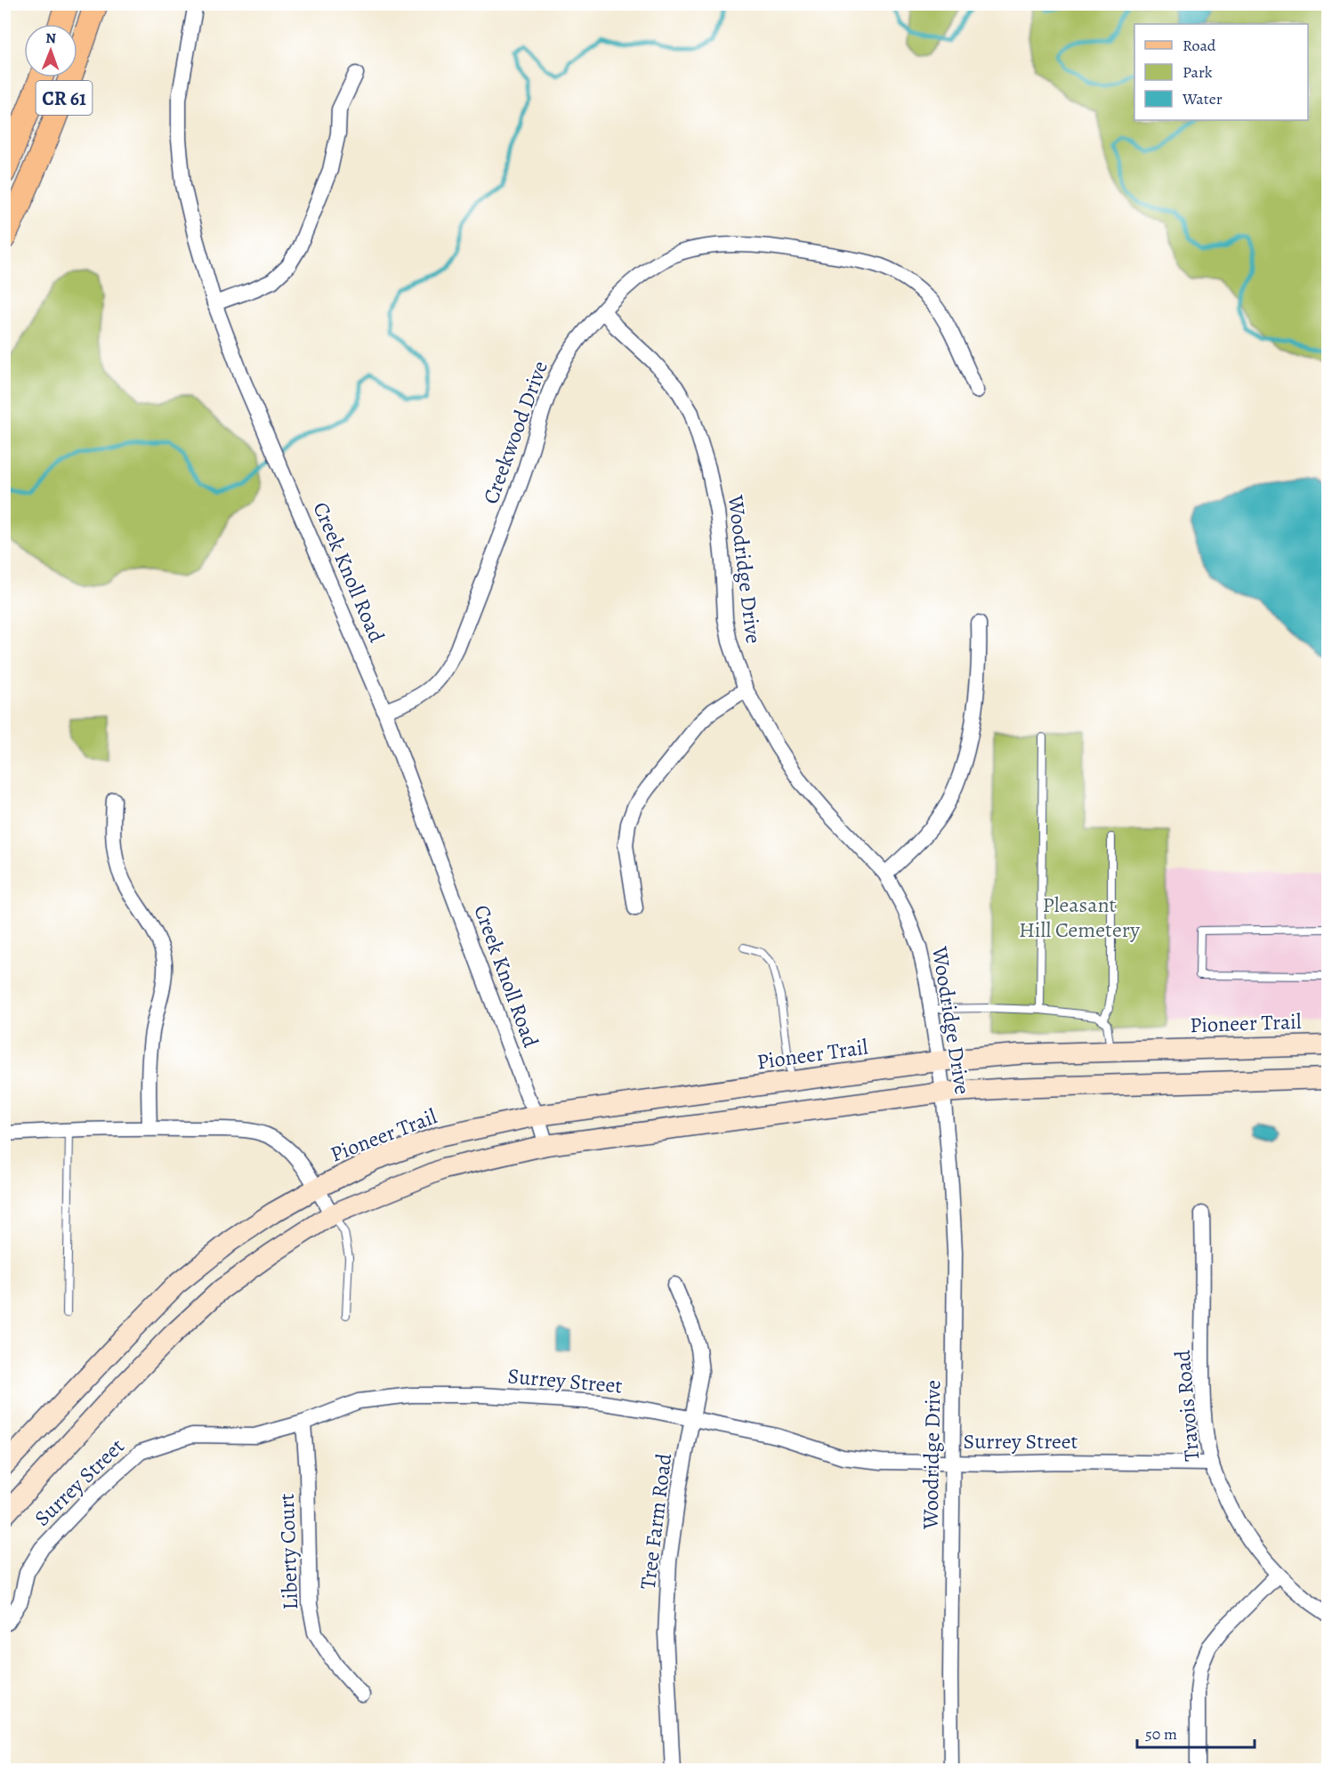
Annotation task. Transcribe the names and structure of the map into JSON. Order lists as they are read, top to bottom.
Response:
{
  "streets": {
    "main road": ["CR 61", "Pioneer Trail"],
    "street": [
      "Creekwood Drive",
      "Woodridge Drive",
      "Creek Knoll Road",
      "Surrey Street",
      "Travois Road",
      "Tree Farm Road",
      "Liberty Court"
    ]
  },
  "crossings": [
    ["Creekwood Drive", "Woodridge Drive"],
    ["Creekwood Drive", "Creek Knoll Road"],
    ["Woodridge Drive", "Pioneer Trail"],
    ["Woodridge Drive", "Surrey Street"],
    ["Creek Knoll Road", "Pioneer Trail"],
    ["Surrey Street", "Travois Road"],
    ["Surrey Street", "Tree Farm Road"],
    ["Surrey Street", "Liberty Court"]
  ],
  "parks": ["Pleasant Hill Cemetery"],
  "legend": ["Road", "Park", "Water"],
  "scale_bar": "50 m",
  "north": "top"
}
